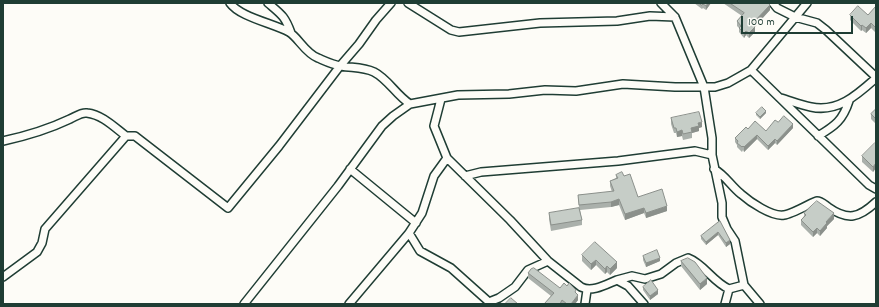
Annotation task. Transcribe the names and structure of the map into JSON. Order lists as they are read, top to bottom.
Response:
{
  "scale_bar": "100 m"
}
